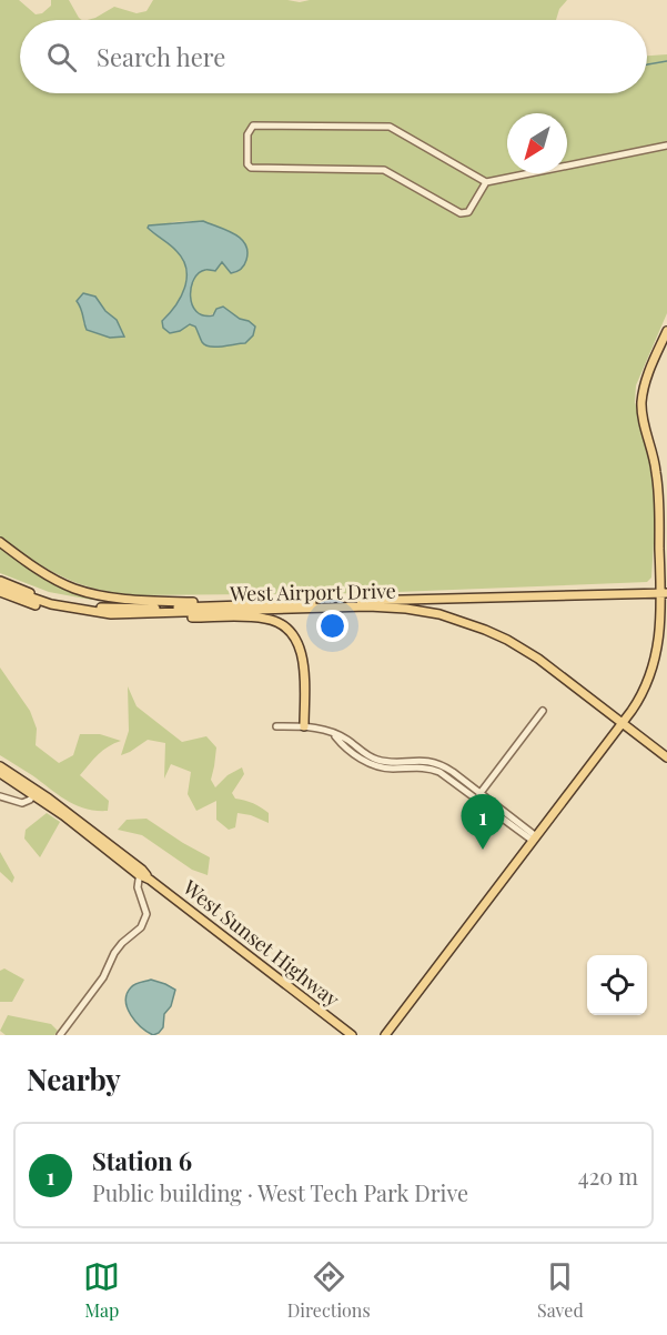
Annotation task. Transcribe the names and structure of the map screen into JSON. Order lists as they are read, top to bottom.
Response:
{
  "streets": {
    "main road": ["West Airport Drive", "West Sunset Highway"]
  },
  "north": "bottom left",
  "page": {
    "search": "Search here",
    "pins": "1",
    "heading": "Nearby",
    "list": [
      {
        "mark": "1",
        "name": "Station 6",
        "note": "Public building · West Tech Park Drive",
        "value": "420 m"
      }
    ],
    "nav": ["Map", "Directions", "Saved"]
  }
}
